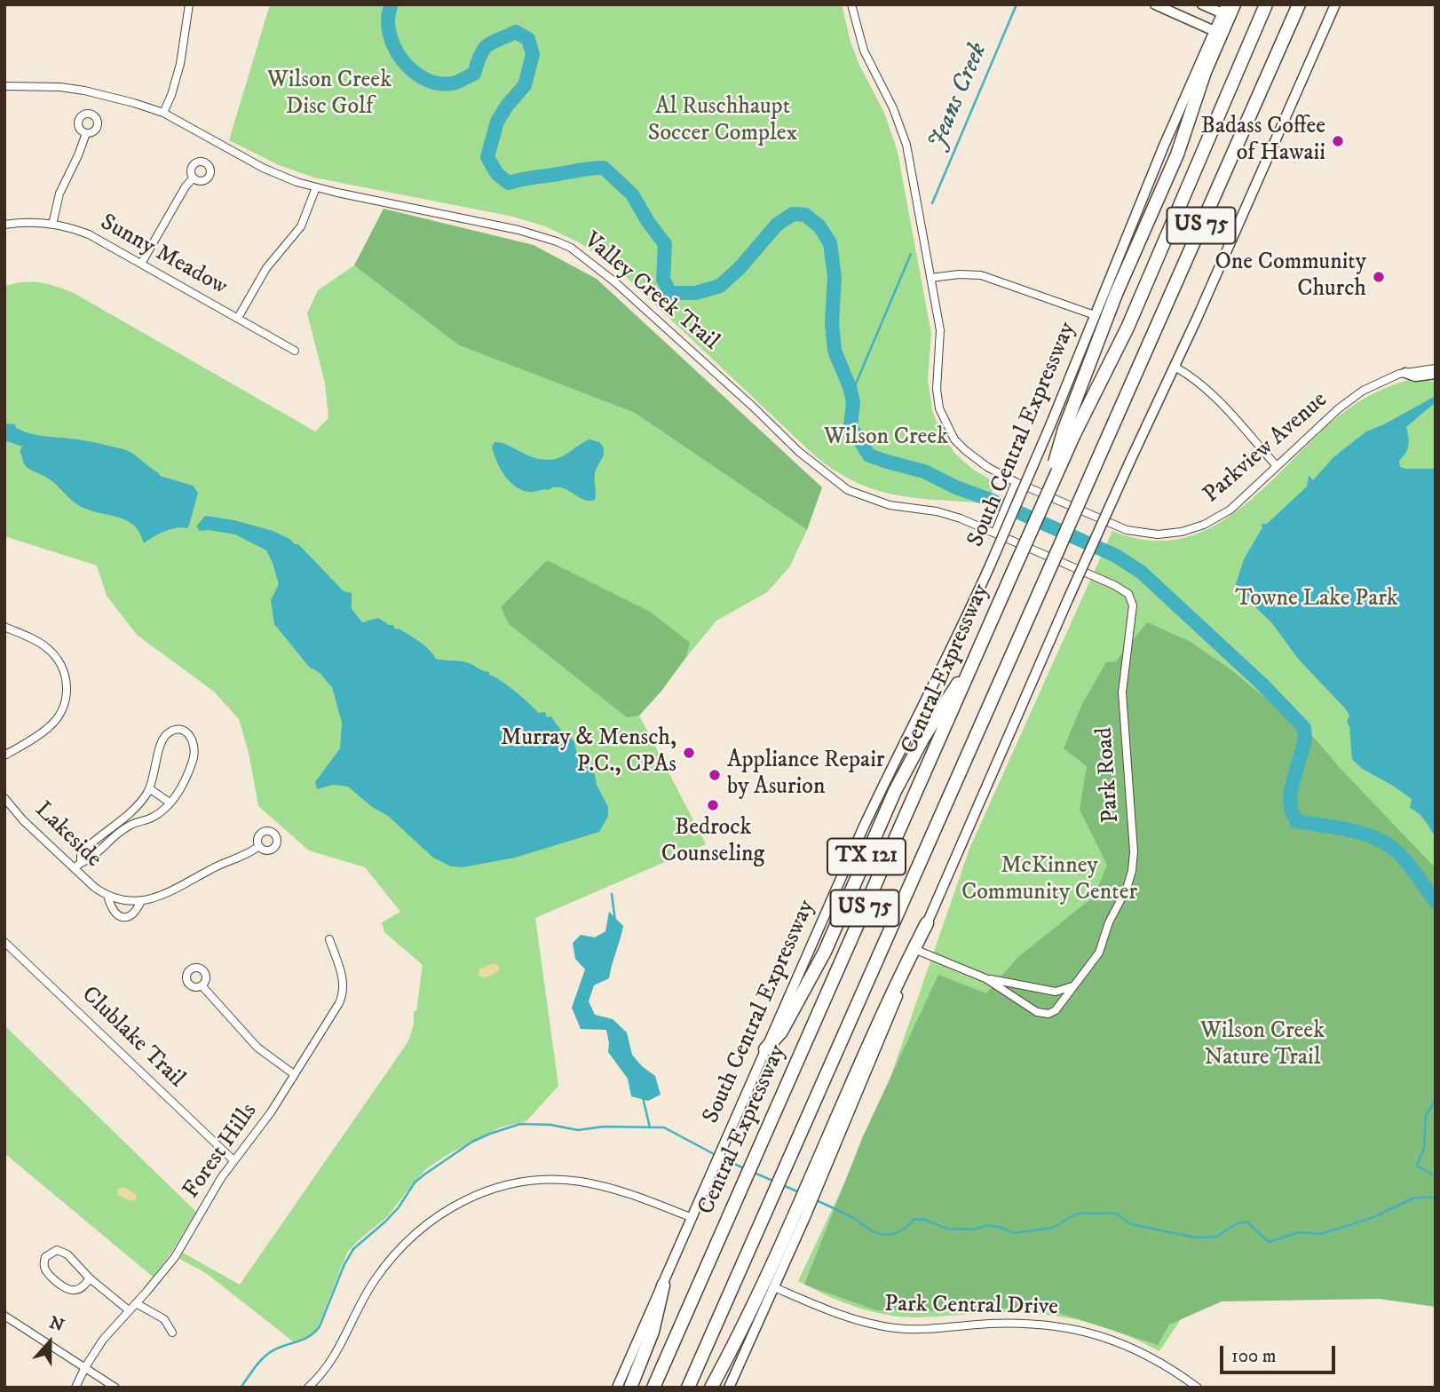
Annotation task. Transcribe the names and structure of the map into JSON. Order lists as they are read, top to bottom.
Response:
{
  "streets": {
    "highway": ["US 75", "Central Expressway", "TX 121"],
    "main road": ["South Central Expressway"],
    "street": [
      "Sunny Meadow",
      "Valley Creek Trail",
      "Parkview Avenue",
      "Park Road",
      "Lakeside",
      "Clublake Trail",
      "Forest Hills",
      "Park Central Drive"
    ]
  },
  "crossings": [
    ["Valley Creek Trail", "Park Road"],
    ["South Central Expressway", "TX 121"],
    ["Central Expressway", "TX 121"],
    ["Clublake Trail", "Forest Hills"]
  ],
  "water": ["Jeans Creek"],
  "parks": [
    "Wilson Creek Disc Golf",
    "Al Ruschhaupt Soccer Complex",
    "Wilson Creek",
    "Towne Lake Park",
    "McKinney Community Center",
    "Wilson Creek Nature Trail"
  ],
  "places": [
    "Badass Coffee of Hawaii",
    "One Community Church",
    "Murray & Mensch, P.C., CPAs",
    "Appliance Repair by Asurion",
    "Bedrock Counseling"
  ],
  "scale_bar": "100 m",
  "north": "top"
}
